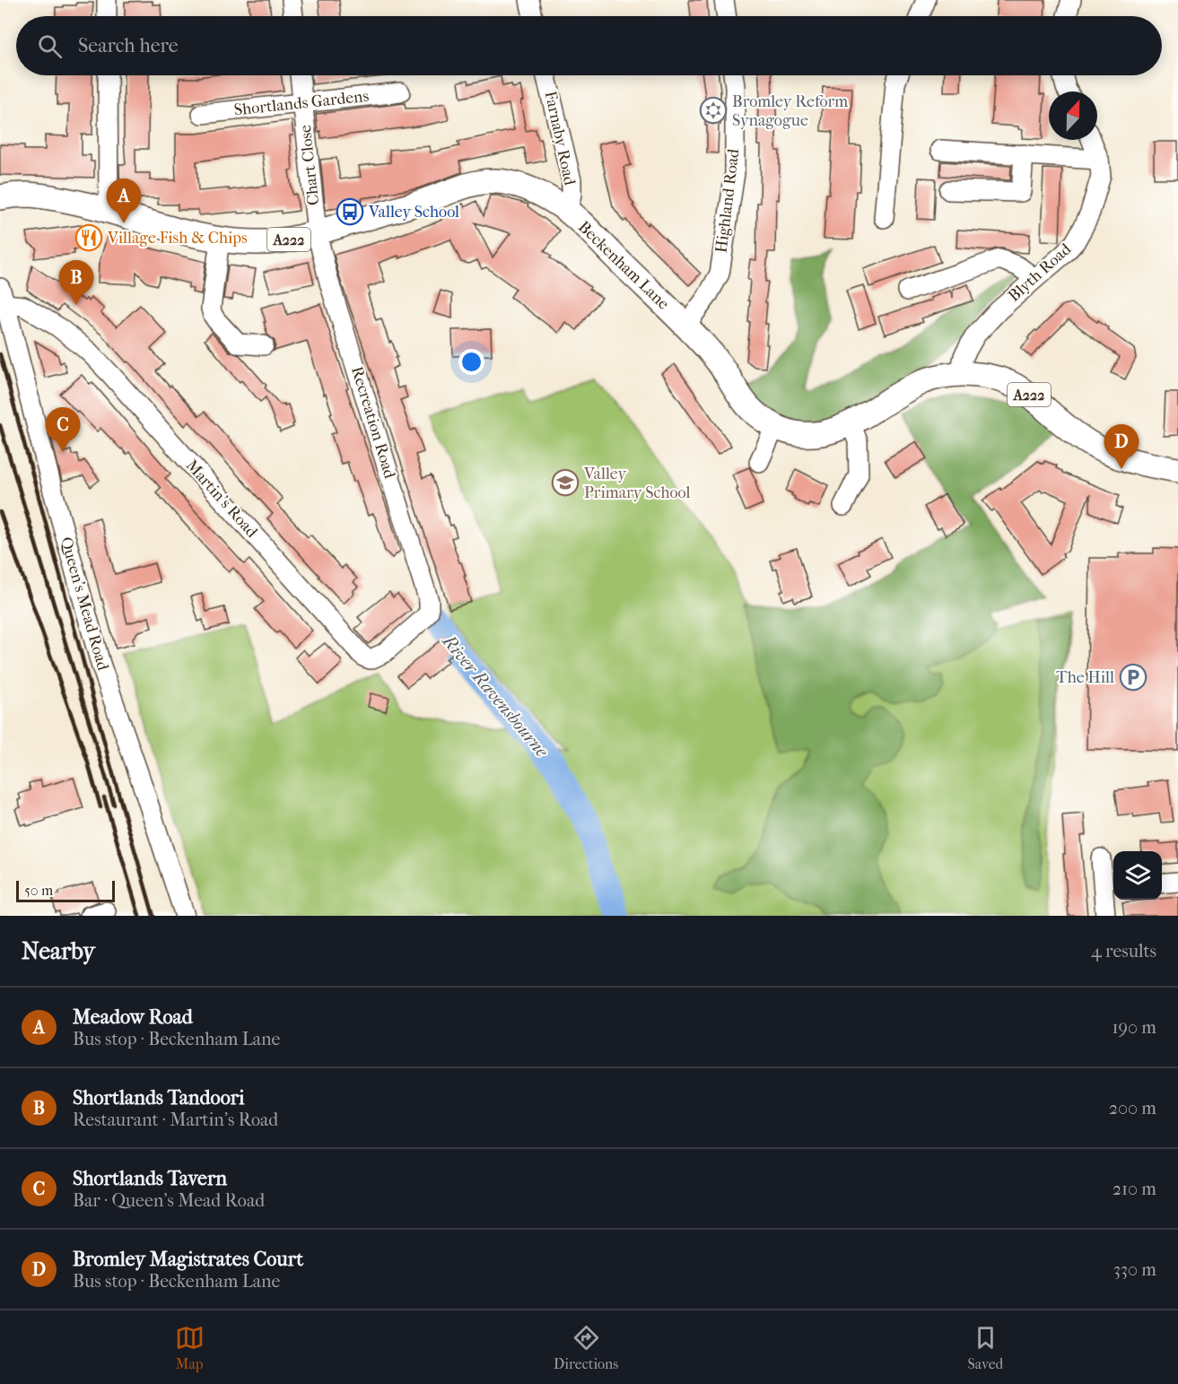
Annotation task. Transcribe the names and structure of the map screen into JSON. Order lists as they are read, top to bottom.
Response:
{
  "streets": {
    "main road": ["A222", "Beckenham Lane"],
    "street": [
      "Shortlands Gardens",
      "Farnaby Road",
      "Chart Close",
      "Highland Road",
      "Blyth Road",
      "Recreation Road",
      "Martin's Road",
      "Queen's Mead Road"
    ]
  },
  "crossings": [
    ["Shortlands Gardens", "Chart Close"],
    ["Farnaby Road", "Beckenham Lane"],
    ["Chart Close", "Beckenham Lane"],
    ["Chart Close", "Recreation Road"],
    ["Highland Road", "Beckenham Lane"],
    ["Beckenham Lane", "Blyth Road"],
    ["Beckenham Lane", "Recreation Road"],
    ["Recreation Road", "Martin's Road"],
    ["Martin's Road", "Queen's Mead Road"]
  ],
  "water": ["River Ravensbourne"],
  "places": {
    "synagogue": ["Bromley Reform Synagogue"],
    "bus stop": ["Valley School"],
    "restaurant": ["Village Fish & Chips"],
    "school or university": ["Valley Primary School"],
    "parking": ["The Hill"]
  },
  "scale_bar": "50 m",
  "north": "top",
  "page": {
    "search": "Search here",
    "pins": [
      "A",
      "B",
      "C",
      "D"
    ],
    "scale": "50 m",
    "heading": ["Nearby", "4 results"],
    "list": [
      {
        "mark": "A",
        "name": "Meadow Road",
        "note": "Bus stop · Beckenham Lane",
        "value": "190 m"
      },
      {
        "mark": "B",
        "name": "Shortlands Tandoori",
        "note": "Restaurant · Martin's Road",
        "value": "200 m"
      },
      {
        "mark": "C",
        "name": "Shortlands Tavern",
        "note": "Bar · Queen's Mead Road",
        "value": "210 m"
      },
      {
        "mark": "D",
        "name": "Bromley Magistrates Court",
        "note": "Bus stop · Beckenham Lane",
        "value": "330 m"
      }
    ],
    "nav": ["Map", "Directions", "Saved"]
  }
}
